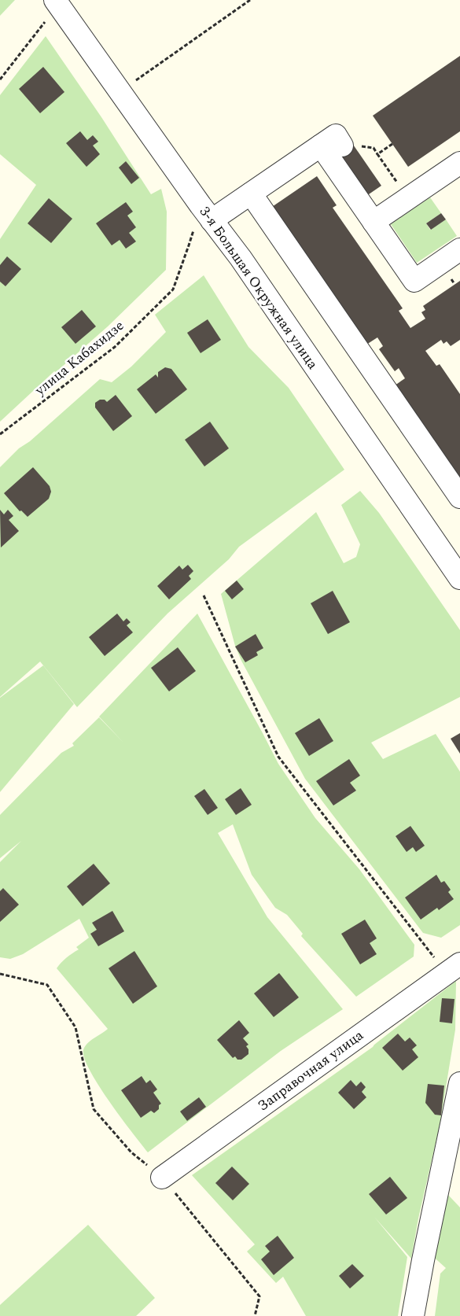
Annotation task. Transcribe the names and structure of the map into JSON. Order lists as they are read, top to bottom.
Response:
{
  "streets": {
    "street": ["3-я Большая Окружная улица", "Заправочная улица"],
    "path": ["улица Кабахидзе"]
  },
  "crossings": [
    ["3-я Большая Окружная улица", "улица Кабахидзе"]
  ]
}
